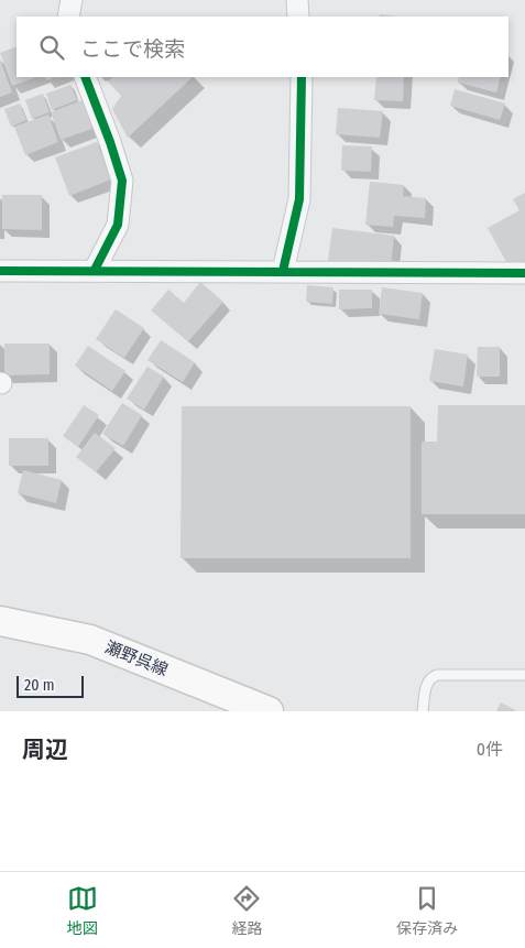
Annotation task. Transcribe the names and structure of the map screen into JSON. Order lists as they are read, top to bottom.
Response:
{
  "streets": {
    "main road": ["瀬野呉線"]
  },
  "scale_bar": "20 m",
  "page": {
    "search": "ここで検索",
    "scale": "20 m",
    "heading": ["周辺", "0件"],
    "nav": ["地図", "経路", "保存済み"]
  }
}
